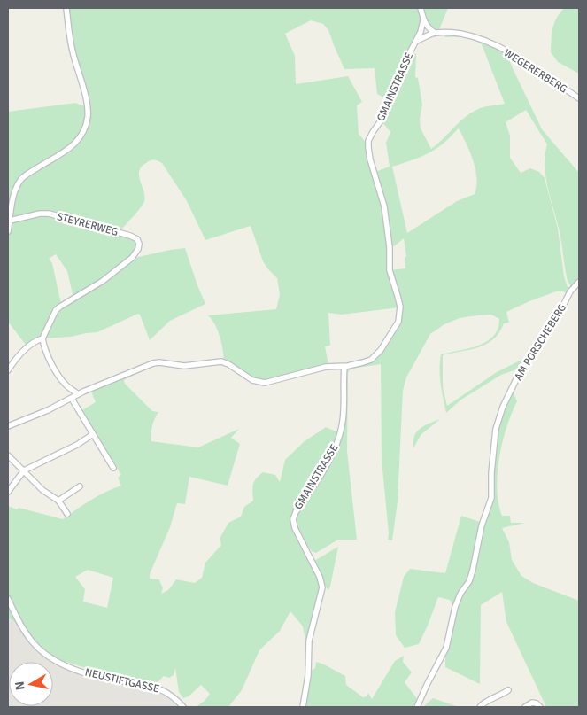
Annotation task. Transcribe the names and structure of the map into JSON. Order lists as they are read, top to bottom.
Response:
{
  "streets": {
    "street": [
      "WEGERERBERG",
      "GMAINSTRASSE",
      "STEYRERWEG",
      "AM PORSCHEBERG",
      "NEUSTIFTGASSE"
    ]
  },
  "crossings": [
    ["WEGERERBERG", "GMAINSTRASSE"]
  ],
  "north": "left"
}
